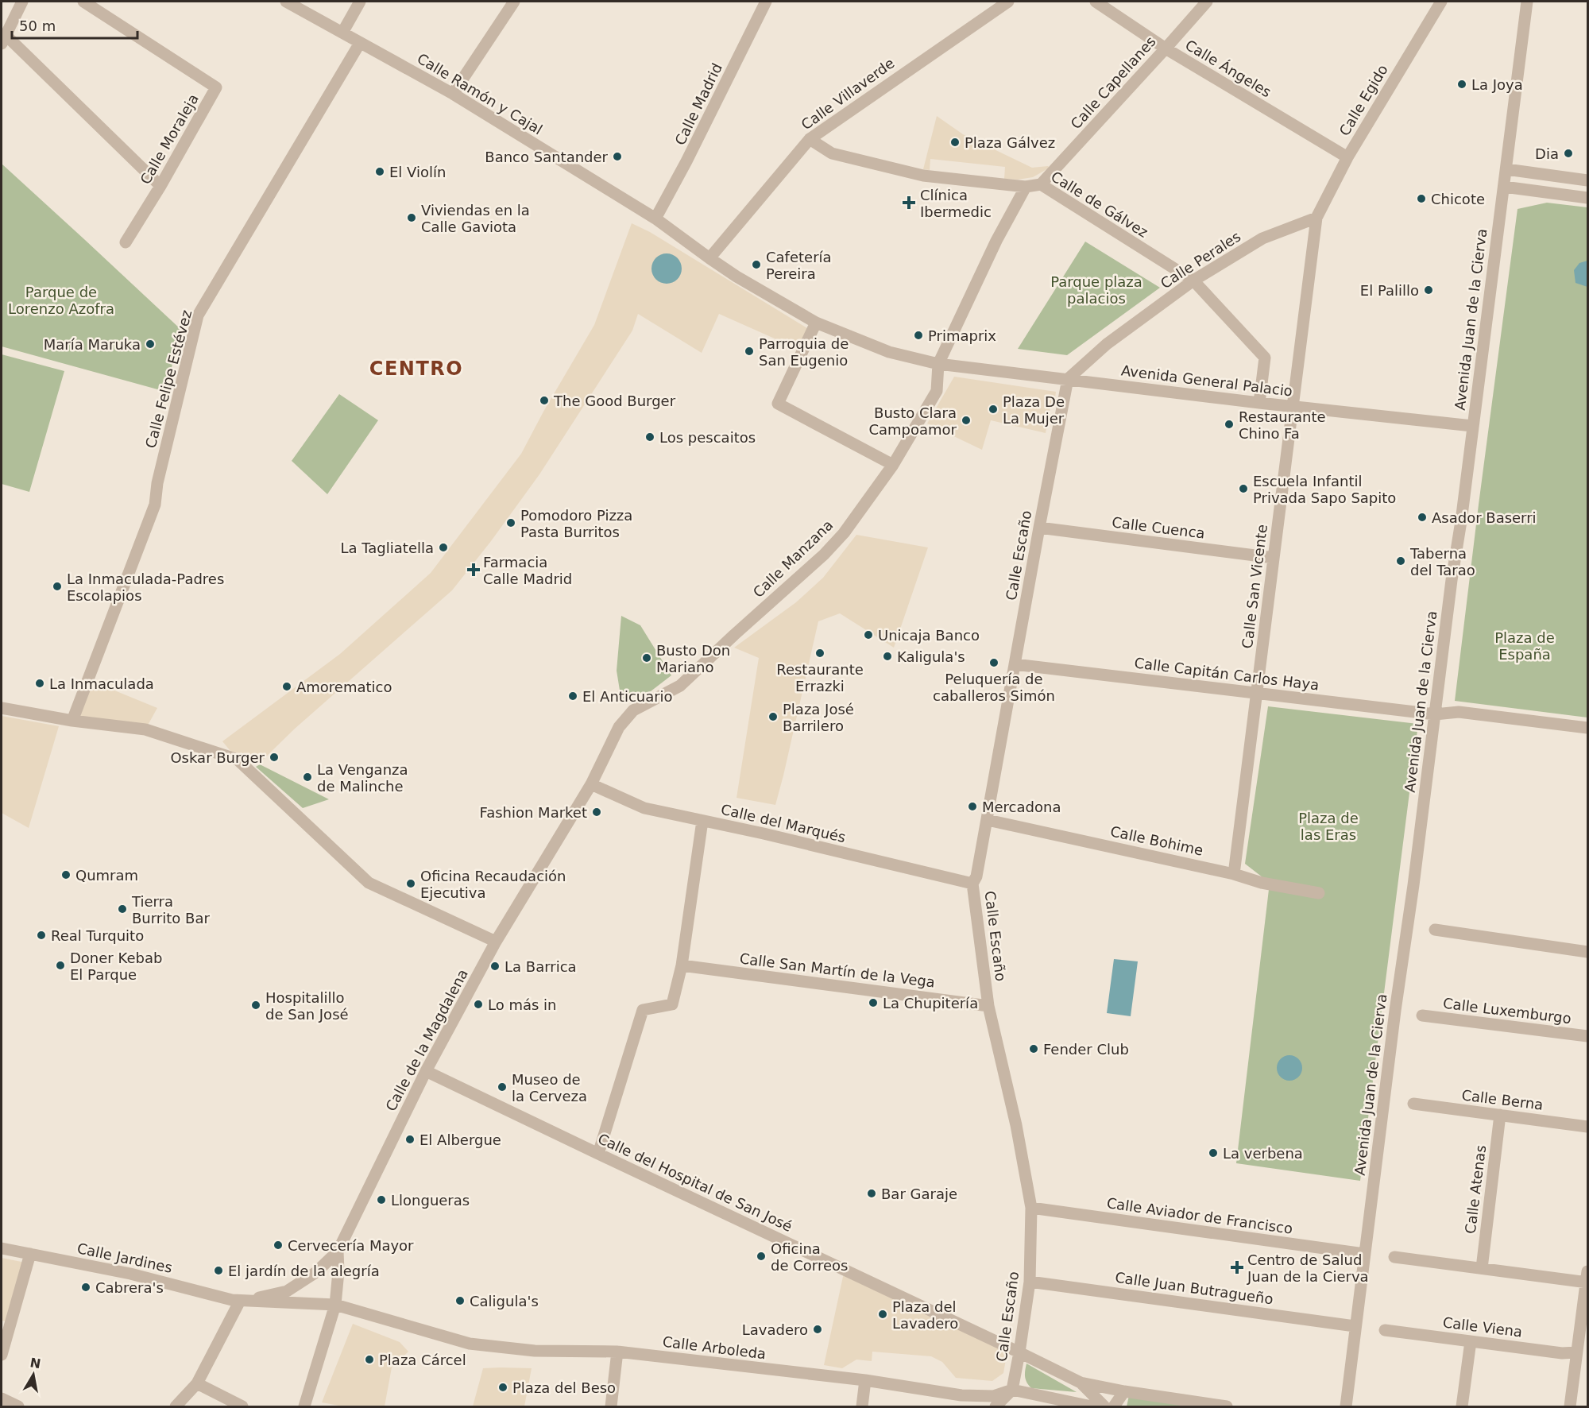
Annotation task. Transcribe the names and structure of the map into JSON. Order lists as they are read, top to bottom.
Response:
{
  "streets": {
    "street": [
      "Calle Ángeles",
      "Calle Capellanes",
      "Calle Ramón y Cajal",
      "Calle Villaverde",
      "Calle Egido",
      "Calle Madrid",
      "Calle Moraleja",
      "Calle de Gálvez",
      "Calle Perales",
      "Avenida Juan de la Cierva",
      "Calle Felipe Estévez",
      "Avenida General Palacio",
      "Calle Cuenca",
      "Calle Escaño",
      "Calle Manzana",
      "Calle San Vicente",
      "Calle Capitán Carlos Haya",
      "Calle del Marqués",
      "Calle Bohime",
      "Calle San Martín de la Vega",
      "Calle Luxemburgo",
      "Calle de la Magdalena",
      "Calle Berna",
      "Calle del Hospital de San José",
      "Calle Atenas",
      "Calle Aviador de Francisco",
      "Calle Jardines",
      "Calle Juan Butragueño",
      "Calle Viena",
      "Calle Arboleda"
    ]
  },
  "crossings": [
    ["Calle Ángeles", "Calle Capellanes"],
    ["Calle Ángeles", "Calle Egido"],
    ["Calle Capellanes", "Calle de Gálvez"],
    ["Calle Ramón y Cajal", "Calle Villaverde"],
    ["Calle Ramón y Cajal", "Calle Madrid"],
    ["Calle Ramón y Cajal", "Calle Felipe Estévez"],
    ["Calle Ramón y Cajal", "Avenida General Palacio"],
    ["Calle Villaverde", "Calle de Gálvez"],
    ["Calle Egido", "Calle Perales"],
    ["Calle Egido", "Calle San Vicente"],
    ["Calle de Gálvez", "Calle Perales"],
    ["Calle de Gálvez", "Avenida General Palacio"],
    ["Calle Perales", "Avenida General Palacio"],
    ["Calle Perales", "Calle Escaño"],
    ["Calle Perales", "Calle San Vicente"],
    ["Avenida Juan de la Cierva", "Avenida General Palacio"],
    ["Avenida Juan de la Cierva", "Calle Capitán Carlos Haya"],
    ["Avenida Juan de la Cierva", "Calle Aviador de Francisco"],
    ["Avenida Juan de la Cierva", "Calle Juan Butragueño"],
    ["Avenida General Palacio", "Calle Escaño"],
    ["Avenida General Palacio", "Calle Manzana"],
    ["Avenida General Palacio", "Calle San Vicente"],
    ["Calle Cuenca", "Calle Escaño"],
    ["Calle Cuenca", "Calle San Vicente"],
    ["Calle Escaño", "Calle Capitán Carlos Haya"],
    ["Calle Escaño", "Calle del Marqués"],
    ["Calle Escaño", "Calle Bohime"],
    ["Calle Escaño", "Calle San Martín de la Vega"],
    ["Calle Escaño", "Calle del Hospital de San José"],
    ["Calle Escaño", "Calle Aviador de Francisco"],
    ["Calle Escaño", "Calle Juan Butragueño"],
    ["Calle Escaño", "Calle Arboleda"],
    ["Calle Manzana", "Calle de la Magdalena"],
    ["Calle San Vicente", "Calle Capitán Carlos Haya"],
    ["Calle San Vicente", "Calle Bohime"],
    ["Calle del Marqués", "Calle de la Magdalena"],
    ["Calle de la Magdalena", "Calle del Hospital de San José"],
    ["Calle de la Magdalena", "Calle Jardines"],
    ["Calle de la Magdalena", "Calle Arboleda"],
    ["Calle Berna", "Calle Atenas"],
    ["Calle Jardines", "Calle Arboleda"]
  ],
  "districts": ["CENTRO"],
  "parks": [
    "Parque plaza palacios",
    "Parque de Lorenzo Azofra",
    "Plaza de España",
    "Plaza de las Eras"
  ],
  "places": {
    "other": [
      "La Joya",
      "Plaza Gálvez",
      "Dia",
      "Banco Santander",
      "El Violín",
      "Chicote",
      "Viviendas en la Calle Gaviota",
      "Cafetería Pereira",
      "El Palillo",
      "Primaprix",
      "María Maruka",
      "Parroquia de San Eugenio",
      "The Good Burger",
      "Plaza De La Mujer",
      "Busto Clara Campoamor",
      "Restaurante Chino Fa",
      "Los pescaitos",
      "Escuela Infantil Privada Sapo Sapito",
      "Asador Baserri",
      "Pomodoro Pizza Pasta Burritos",
      "La Tagliatella",
      "Taberna del Tarao",
      "La Inmaculada-Padres Escolapios",
      "Unicaja Banco",
      "Restaurante Errazki",
      "Kaligula's",
      "Busto Don Mariano",
      "Peluquería de caballeros Simón",
      "La Inmaculada",
      "Amorematico",
      "El Anticuario",
      "Plaza José Barrilero",
      "Oskar Burger",
      "La Venganza de Malinche",
      "Mercadona",
      "Fashion Market",
      "Qumram",
      "Oficina Recaudación Ejecutiva",
      "Tierra Burrito Bar",
      "Real Turquito",
      "Doner Kebab El Parque",
      "La Barrica",
      "La Chupitería",
      "Lo más in",
      "Hospitalillo de San José",
      "Fender Club",
      "Museo de la Cerveza",
      "El Albergue",
      "La verbena",
      "Bar Garaje",
      "Llongueras",
      "Cervecería Mayor",
      "Oficina de Correos",
      "El jardín de la alegría",
      "Cabrera's",
      "Caligula's",
      "Plaza del Lavadero",
      "Lavadero",
      "Plaza Cárcel",
      "Plaza del Beso"
    ],
    "health": ["Clínica Ibermedic", "Farmacia Calle Madrid", "Centro de Salud Juan de la Cierva"]
  },
  "scale_bar": "50 m",
  "north": "top"
}
